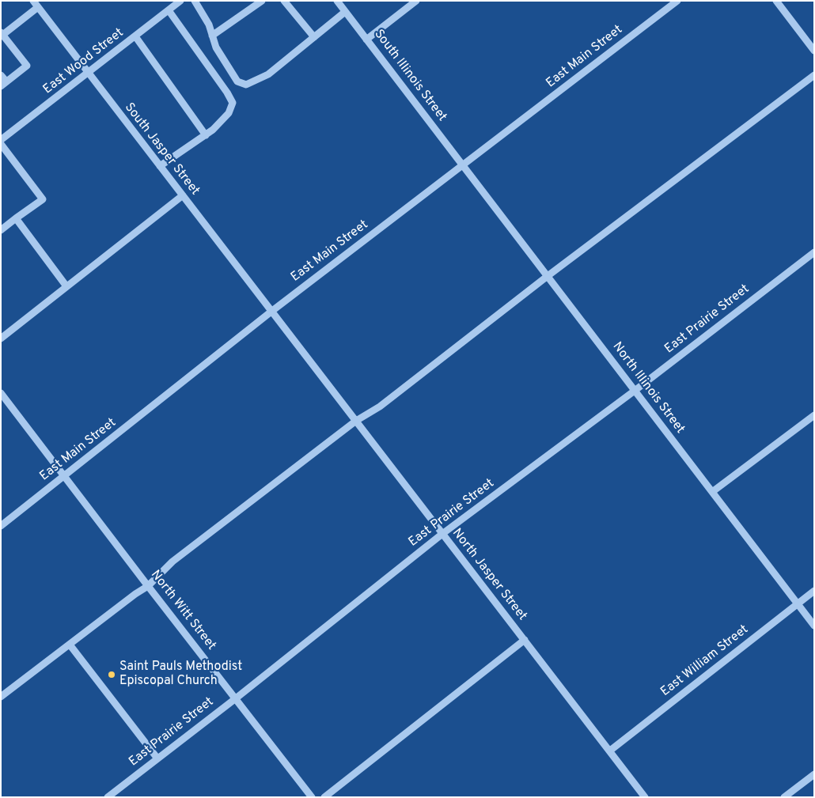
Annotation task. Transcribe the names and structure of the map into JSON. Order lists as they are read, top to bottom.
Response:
{
  "streets": {
    "street": [
      "East Main Street",
      "East Wood Street",
      "South Illinois Street",
      "South Jasper Street",
      "East Prairie Street",
      "North Illinois Street",
      "North Jasper Street",
      "North Witt Street",
      "East William Street"
    ]
  },
  "crossings": [
    ["East Main Street", "South Illinois Street"],
    ["East Main Street", "South Jasper Street"],
    ["East Main Street", "North Illinois Street"],
    ["East Main Street", "North Jasper Street"],
    ["East Main Street", "North Witt Street"],
    ["East Wood Street", "South Jasper Street"],
    ["South Illinois Street", "North Illinois Street"],
    ["South Jasper Street", "North Jasper Street"],
    ["East Prairie Street", "North Illinois Street"],
    ["East Prairie Street", "North Jasper Street"],
    ["East Prairie Street", "North Witt Street"],
    ["North Illinois Street", "East William Street"],
    ["North Jasper Street", "East William Street"]
  ],
  "places": ["Saint Pauls Methodist Episcopal Church"]
}
